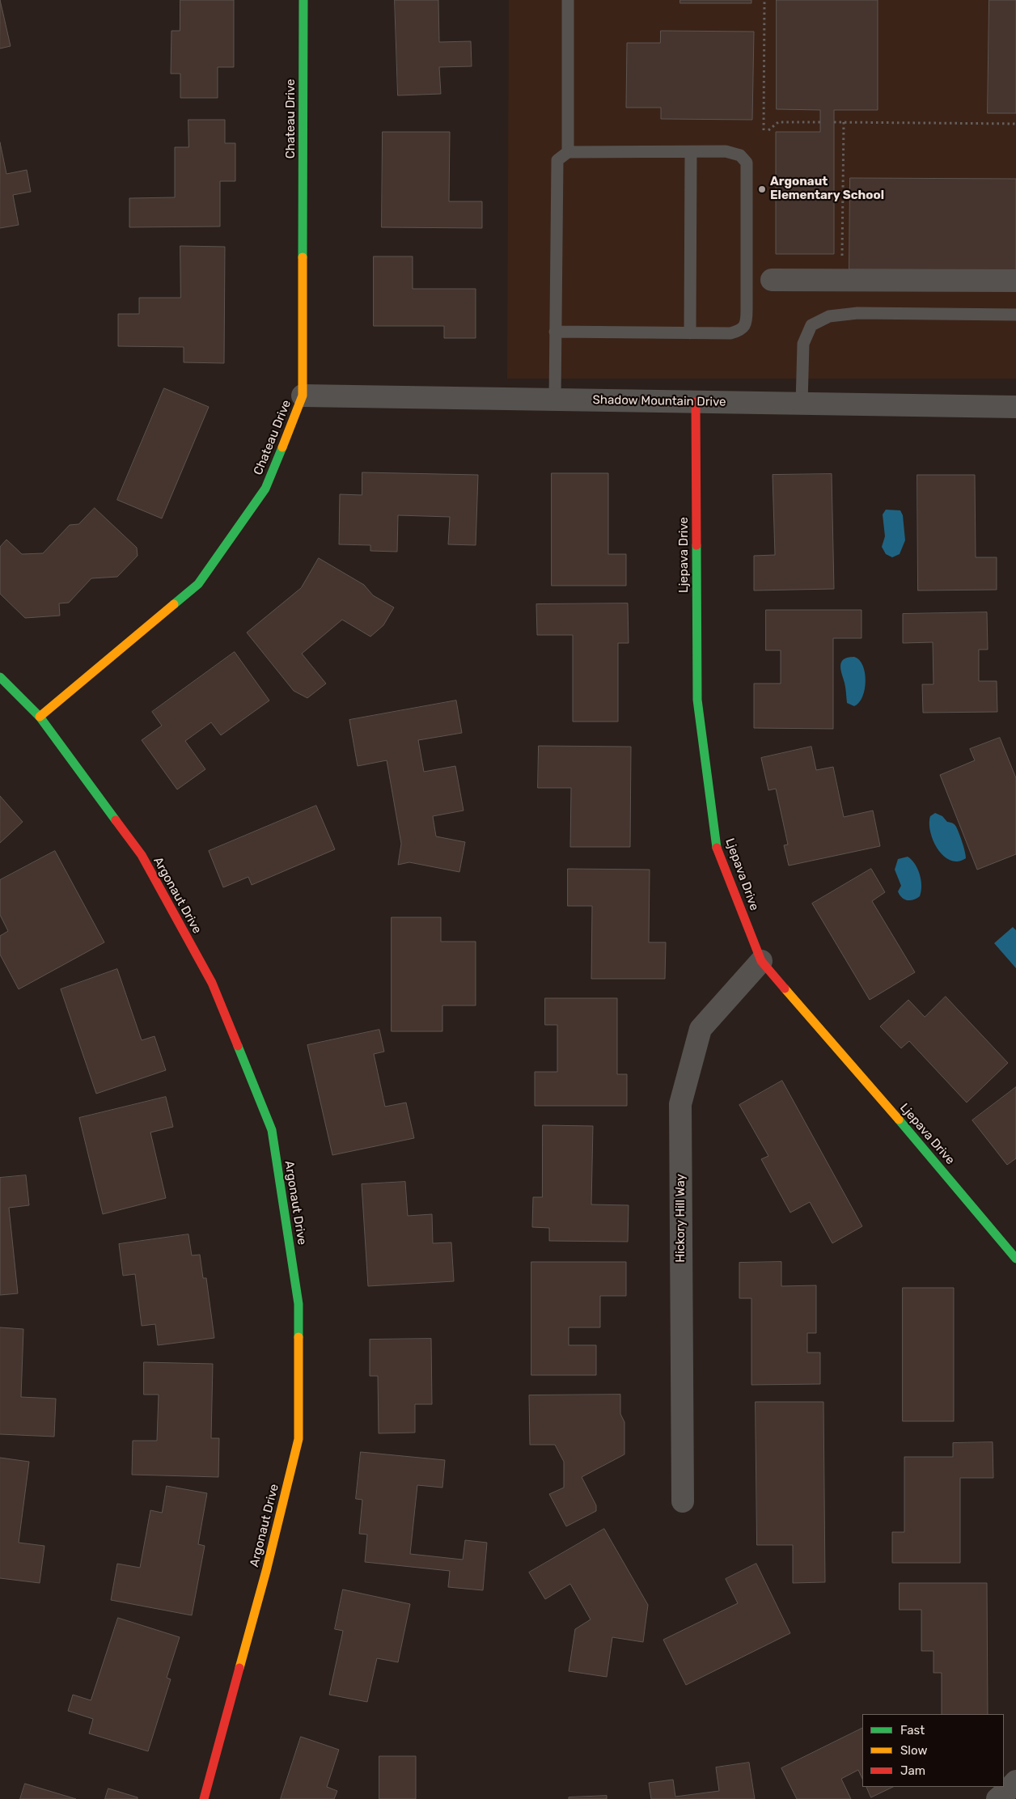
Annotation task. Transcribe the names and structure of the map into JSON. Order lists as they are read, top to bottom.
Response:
{
  "streets": {
    "street": [
      "Chateau Drive",
      "Shadow Mountain Drive",
      "Ljepava Drive",
      "Argonaut Drive",
      "Hickory Hill Way"
    ]
  },
  "crossings": [
    ["Chateau Drive", "Shadow Mountain Drive"],
    ["Chateau Drive", "Argonaut Drive"],
    ["Shadow Mountain Drive", "Ljepava Drive"],
    ["Ljepava Drive", "Hickory Hill Way"]
  ],
  "places": ["Argonaut Elementary School"],
  "legend": ["Fast", "Slow", "Jam"]
}
